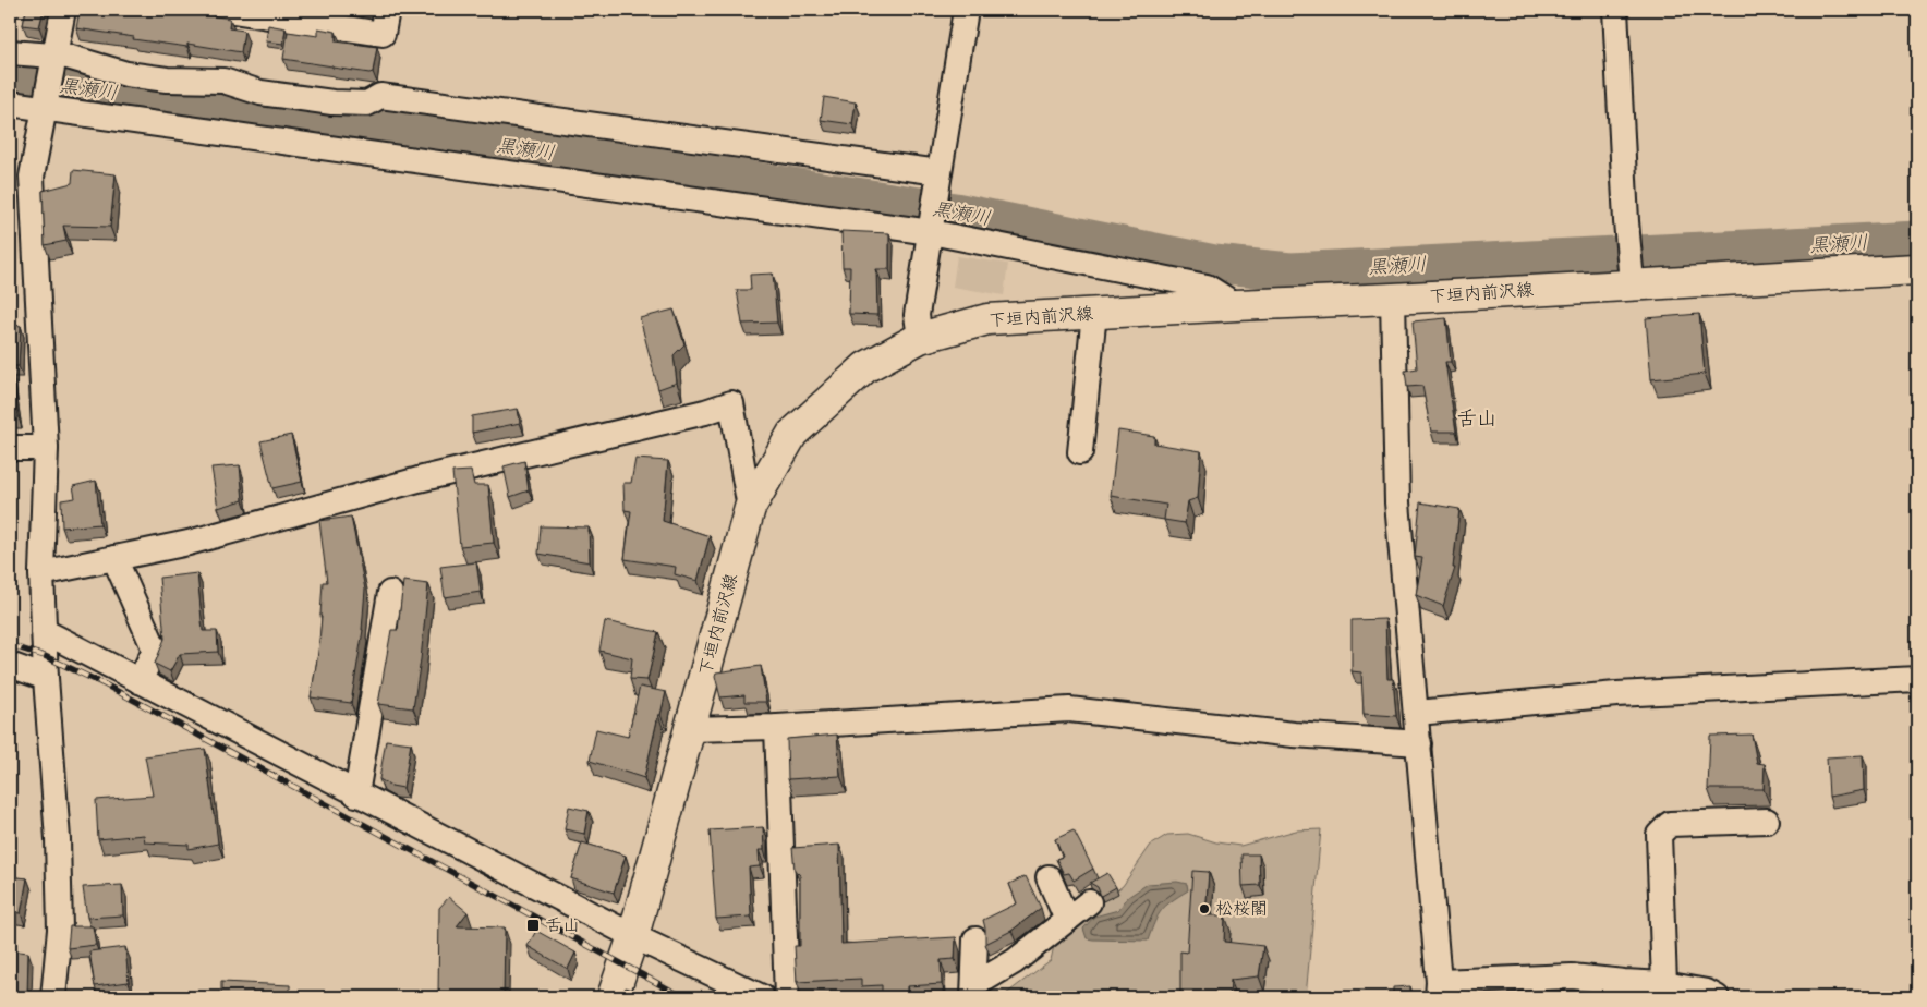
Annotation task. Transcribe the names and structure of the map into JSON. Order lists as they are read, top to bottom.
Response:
{
  "streets": {
    "main road": ["下垣内前沢線"]
  },
  "districts": ["舌山"],
  "water": ["黒瀬川"],
  "places": {
    "other": ["松桜閣"],
    "transit": ["舌山"]
  }
}
